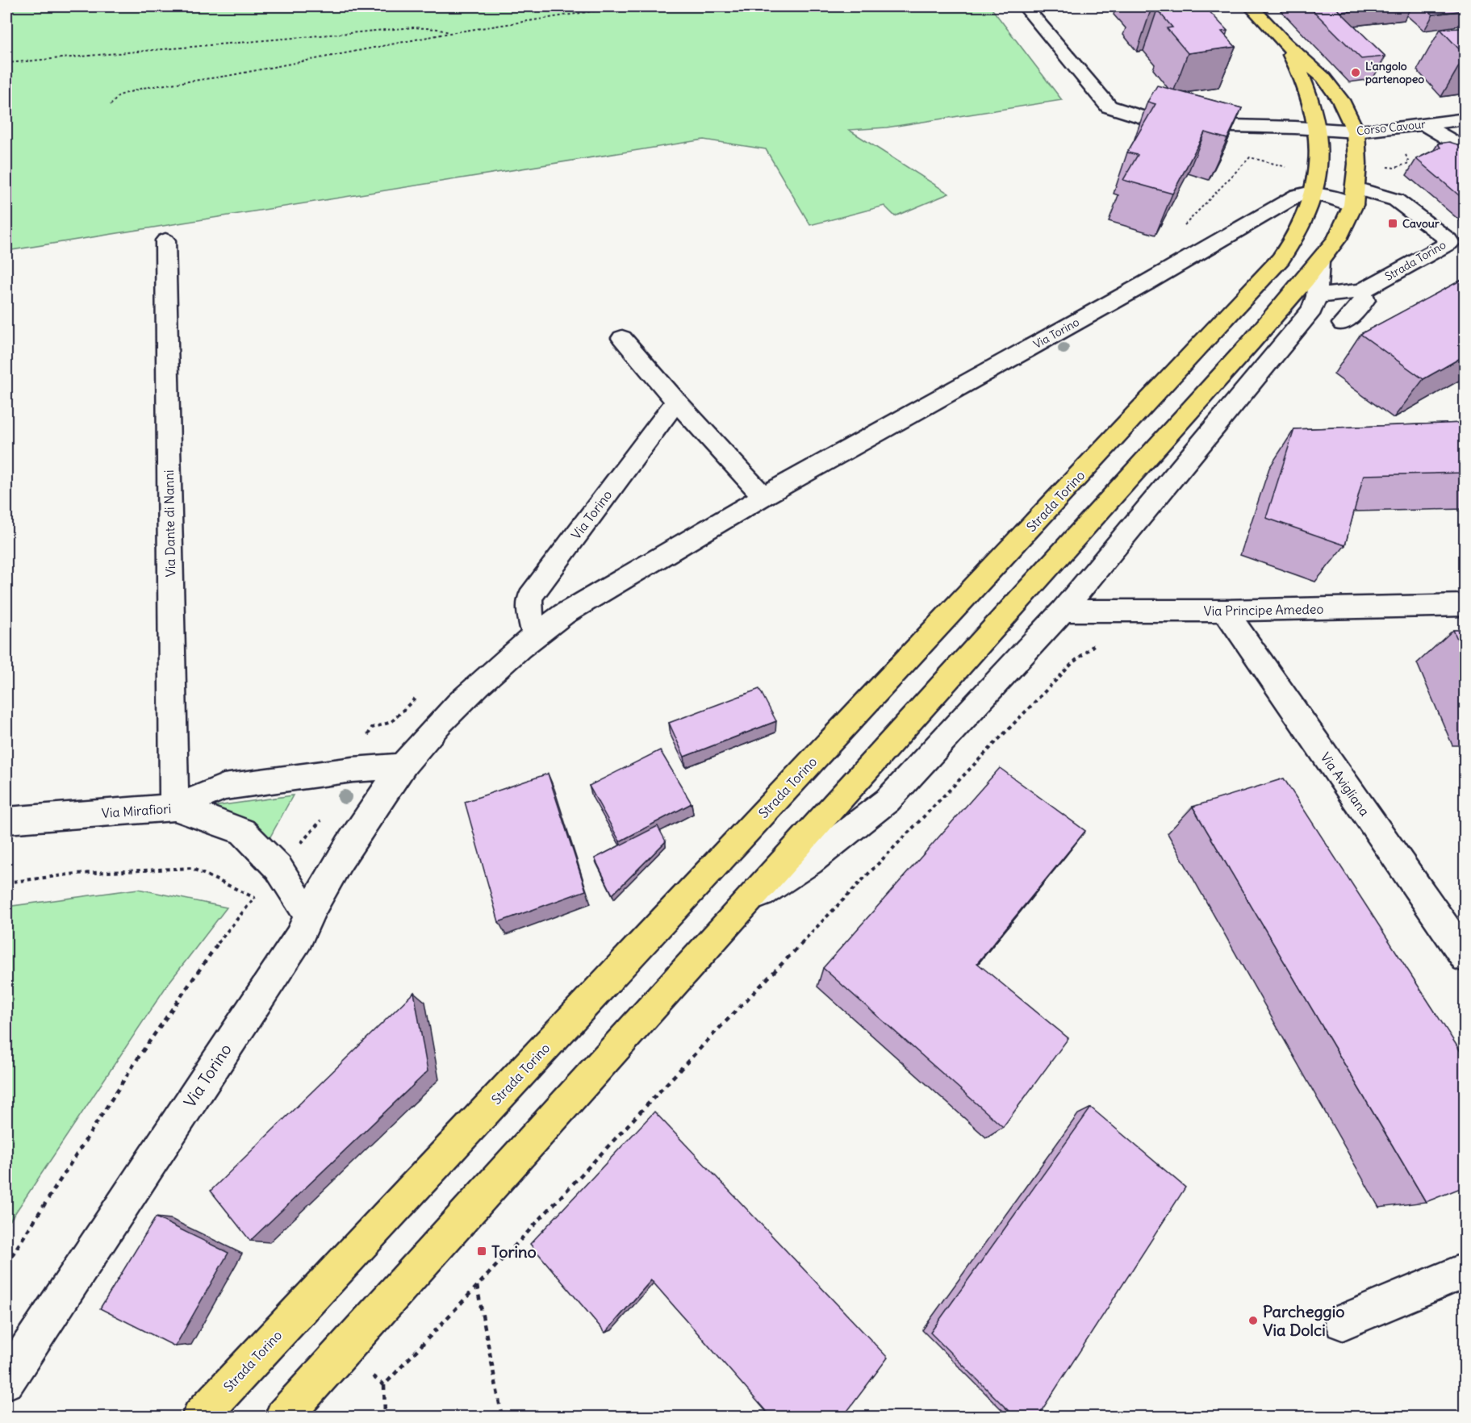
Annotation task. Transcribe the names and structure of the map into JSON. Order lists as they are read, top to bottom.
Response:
{
  "streets": {
    "main road": ["Strada Torino"],
    "street": [
      "Corso Cavour",
      "Via Torino",
      "Via Dante di Nanni",
      "Via Principe Amedeo",
      "Via Avigliana",
      "Via Mirafiori"
    ]
  },
  "crossings": [
    ["Corso Cavour", "Strada Torino"],
    ["Strada Torino", "Via Torino"],
    ["Strada Torino", "Via Principe Amedeo"],
    ["Via Torino", "Via Mirafiori"],
    ["Via Dante di Nanni", "Via Mirafiori"],
    ["Via Principe Amedeo", "Via Avigliana"]
  ],
  "places": {
    "other": ["L'angolo partenopeo", "Parcheggio Via Dolci"],
    "transit": ["Cavour", "Torino"]
  }
}
